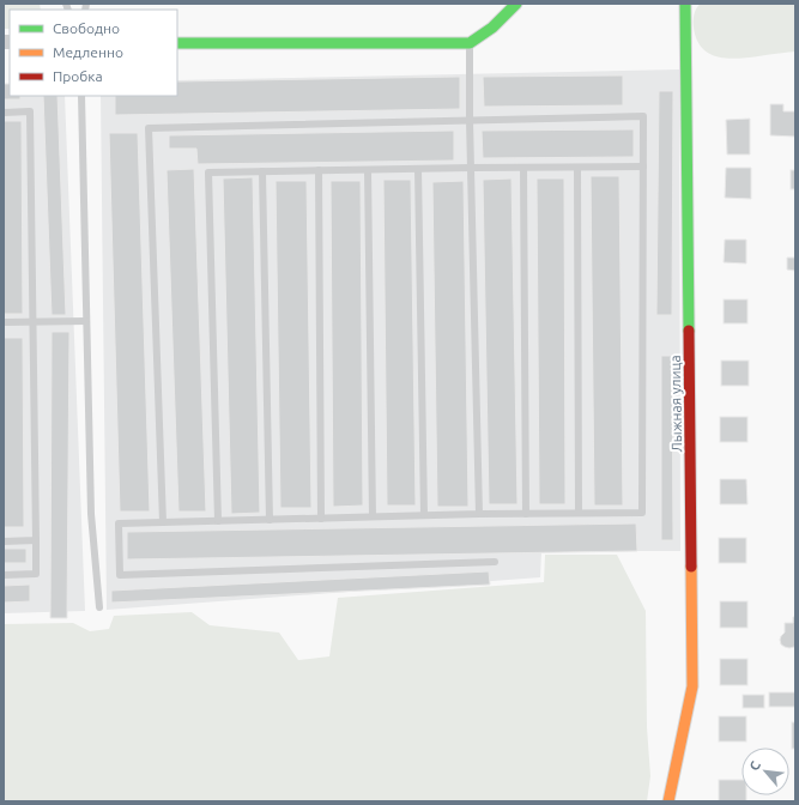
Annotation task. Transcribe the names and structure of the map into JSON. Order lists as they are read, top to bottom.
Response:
{
  "streets": {
    "street": ["Лыжная улица"]
  },
  "legend": ["Свободно", "Медленно", "Пробка"],
  "north": "top left"
}
